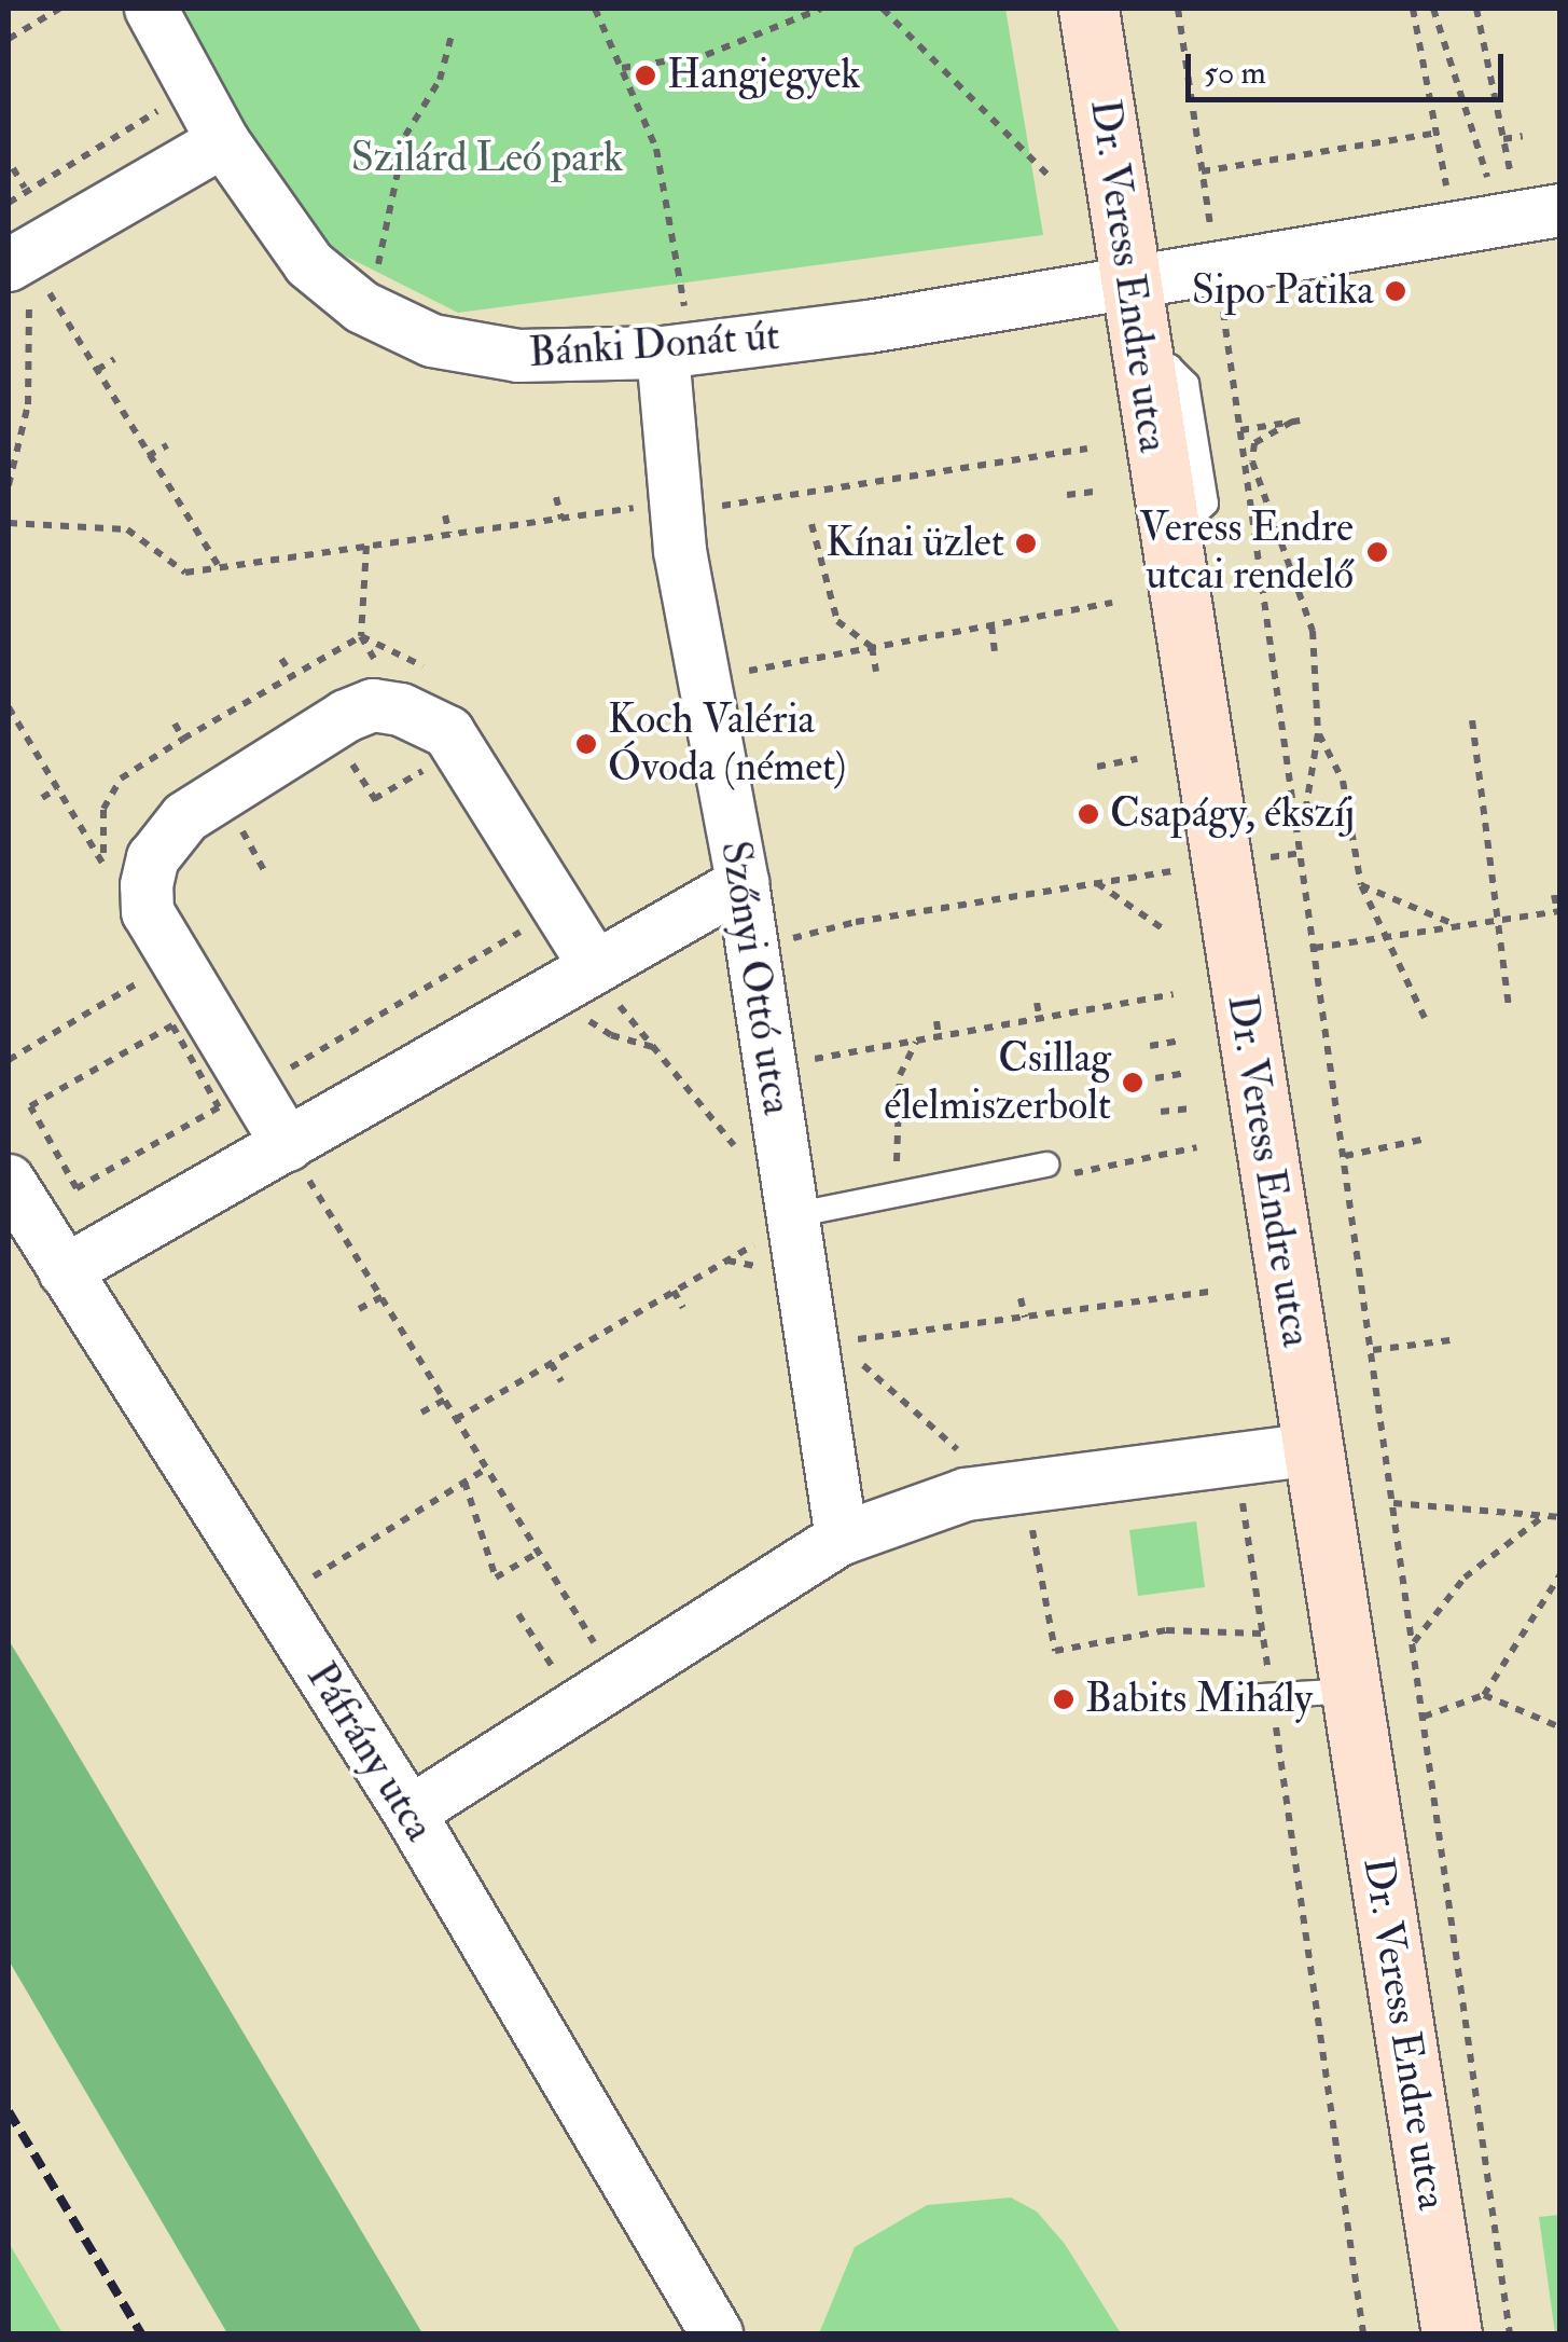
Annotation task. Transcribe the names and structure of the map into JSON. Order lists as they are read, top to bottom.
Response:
{
  "streets": {
    "street": [
      "Dr. Veress Endre utca",
      "Bánki Donát út",
      "Szőnyi Ottó utca",
      "Páfrány utca"
    ]
  },
  "crossings": [
    ["Dr. Veress Endre utca", "Bánki Donát út"],
    ["Bánki Donát út", "Szőnyi Ottó utca"]
  ],
  "parks": ["Szilárd Leó park"],
  "places": [
    "Hangjegyek",
    "Sipo Patika",
    "Kínai üzlet",
    "Veress Endre utcai rendelő",
    "Koch Valéria Óvoda (német)",
    "Csapágy, ékszíj",
    "Csillag élelmiszerbolt",
    "Babits Mihály"
  ],
  "scale_bar": "50 m"
}
